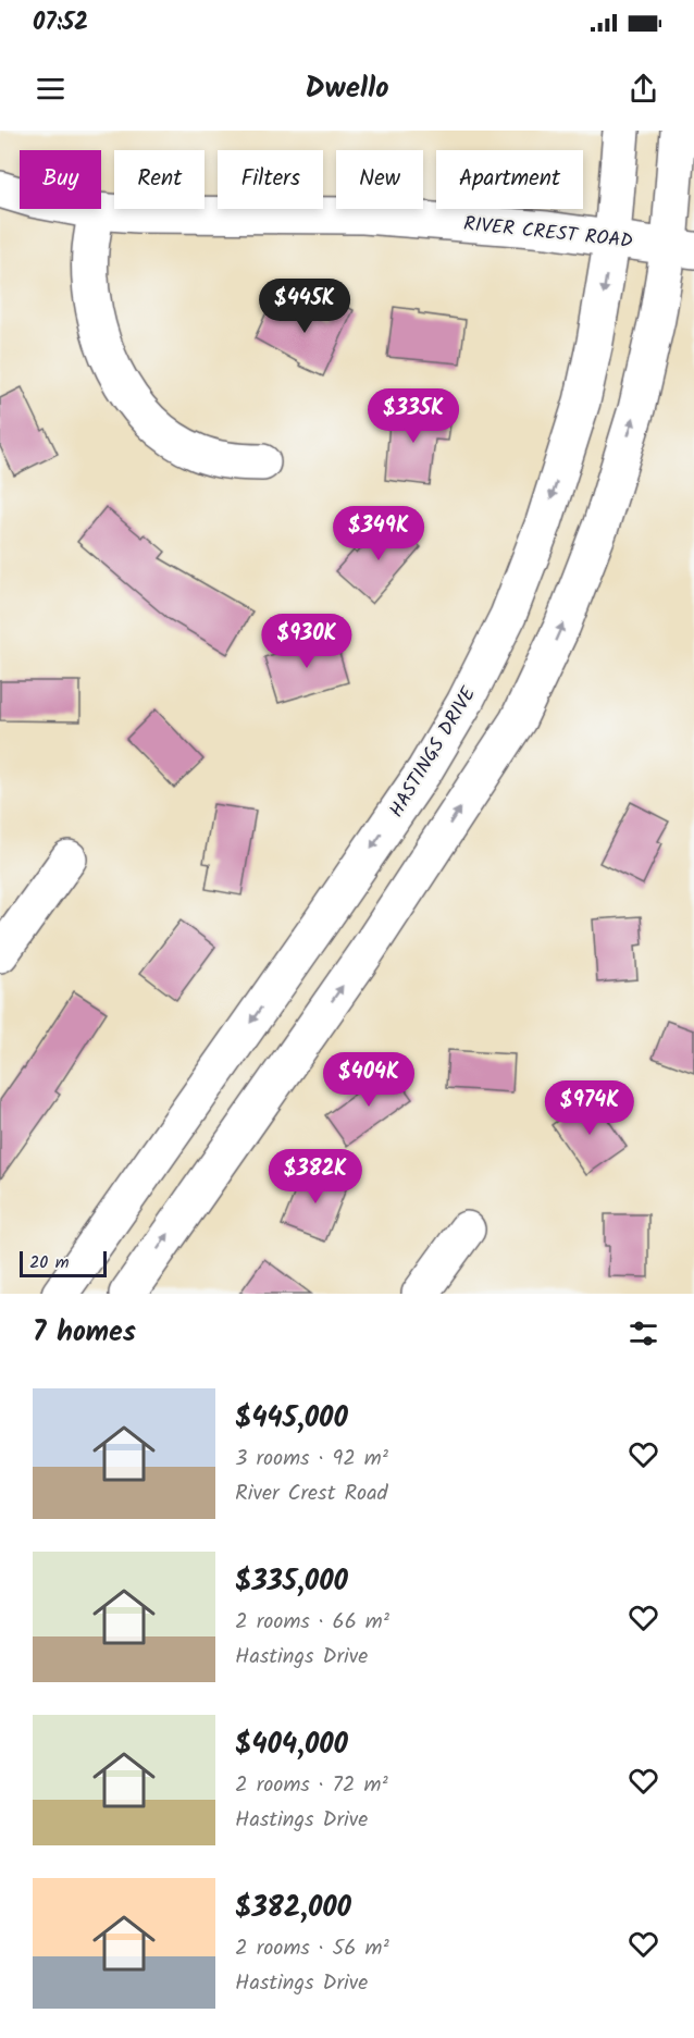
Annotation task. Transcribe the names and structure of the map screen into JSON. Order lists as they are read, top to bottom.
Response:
{
  "streets": {
    "street": ["RIVER CREST ROAD", "HASTINGS DRIVE"]
  },
  "crossings": [
    ["RIVER CREST ROAD", "HASTINGS DRIVE"]
  ],
  "scale_bar": "20 m",
  "page": {
    "status": "07:52",
    "header": "Dwello",
    "chip": [
      "Buy",
      "Rent",
      "Filters",
      "New",
      "Apartment"
    ],
    "price": [
      "$445K",
      "$335K",
      "$349K",
      "$930K",
      "$404K",
      "$974K",
      "$382K"
    ],
    "scale": "20 m",
    "heading": "7 homes",
    "list": [
      {
        "name": "$445,000",
        "note": "3 rooms · 92 m² · River Crest Road"
      },
      {
        "name": "$335,000",
        "note": "2 rooms · 66 m² · Hastings Drive"
      },
      {
        "name": "$404,000",
        "note": "2 rooms · 72 m² · Hastings Drive"
      },
      {
        "name": "$382,000",
        "note": "2 rooms · 56 m² · Hastings Drive"
      }
    ]
  }
}
